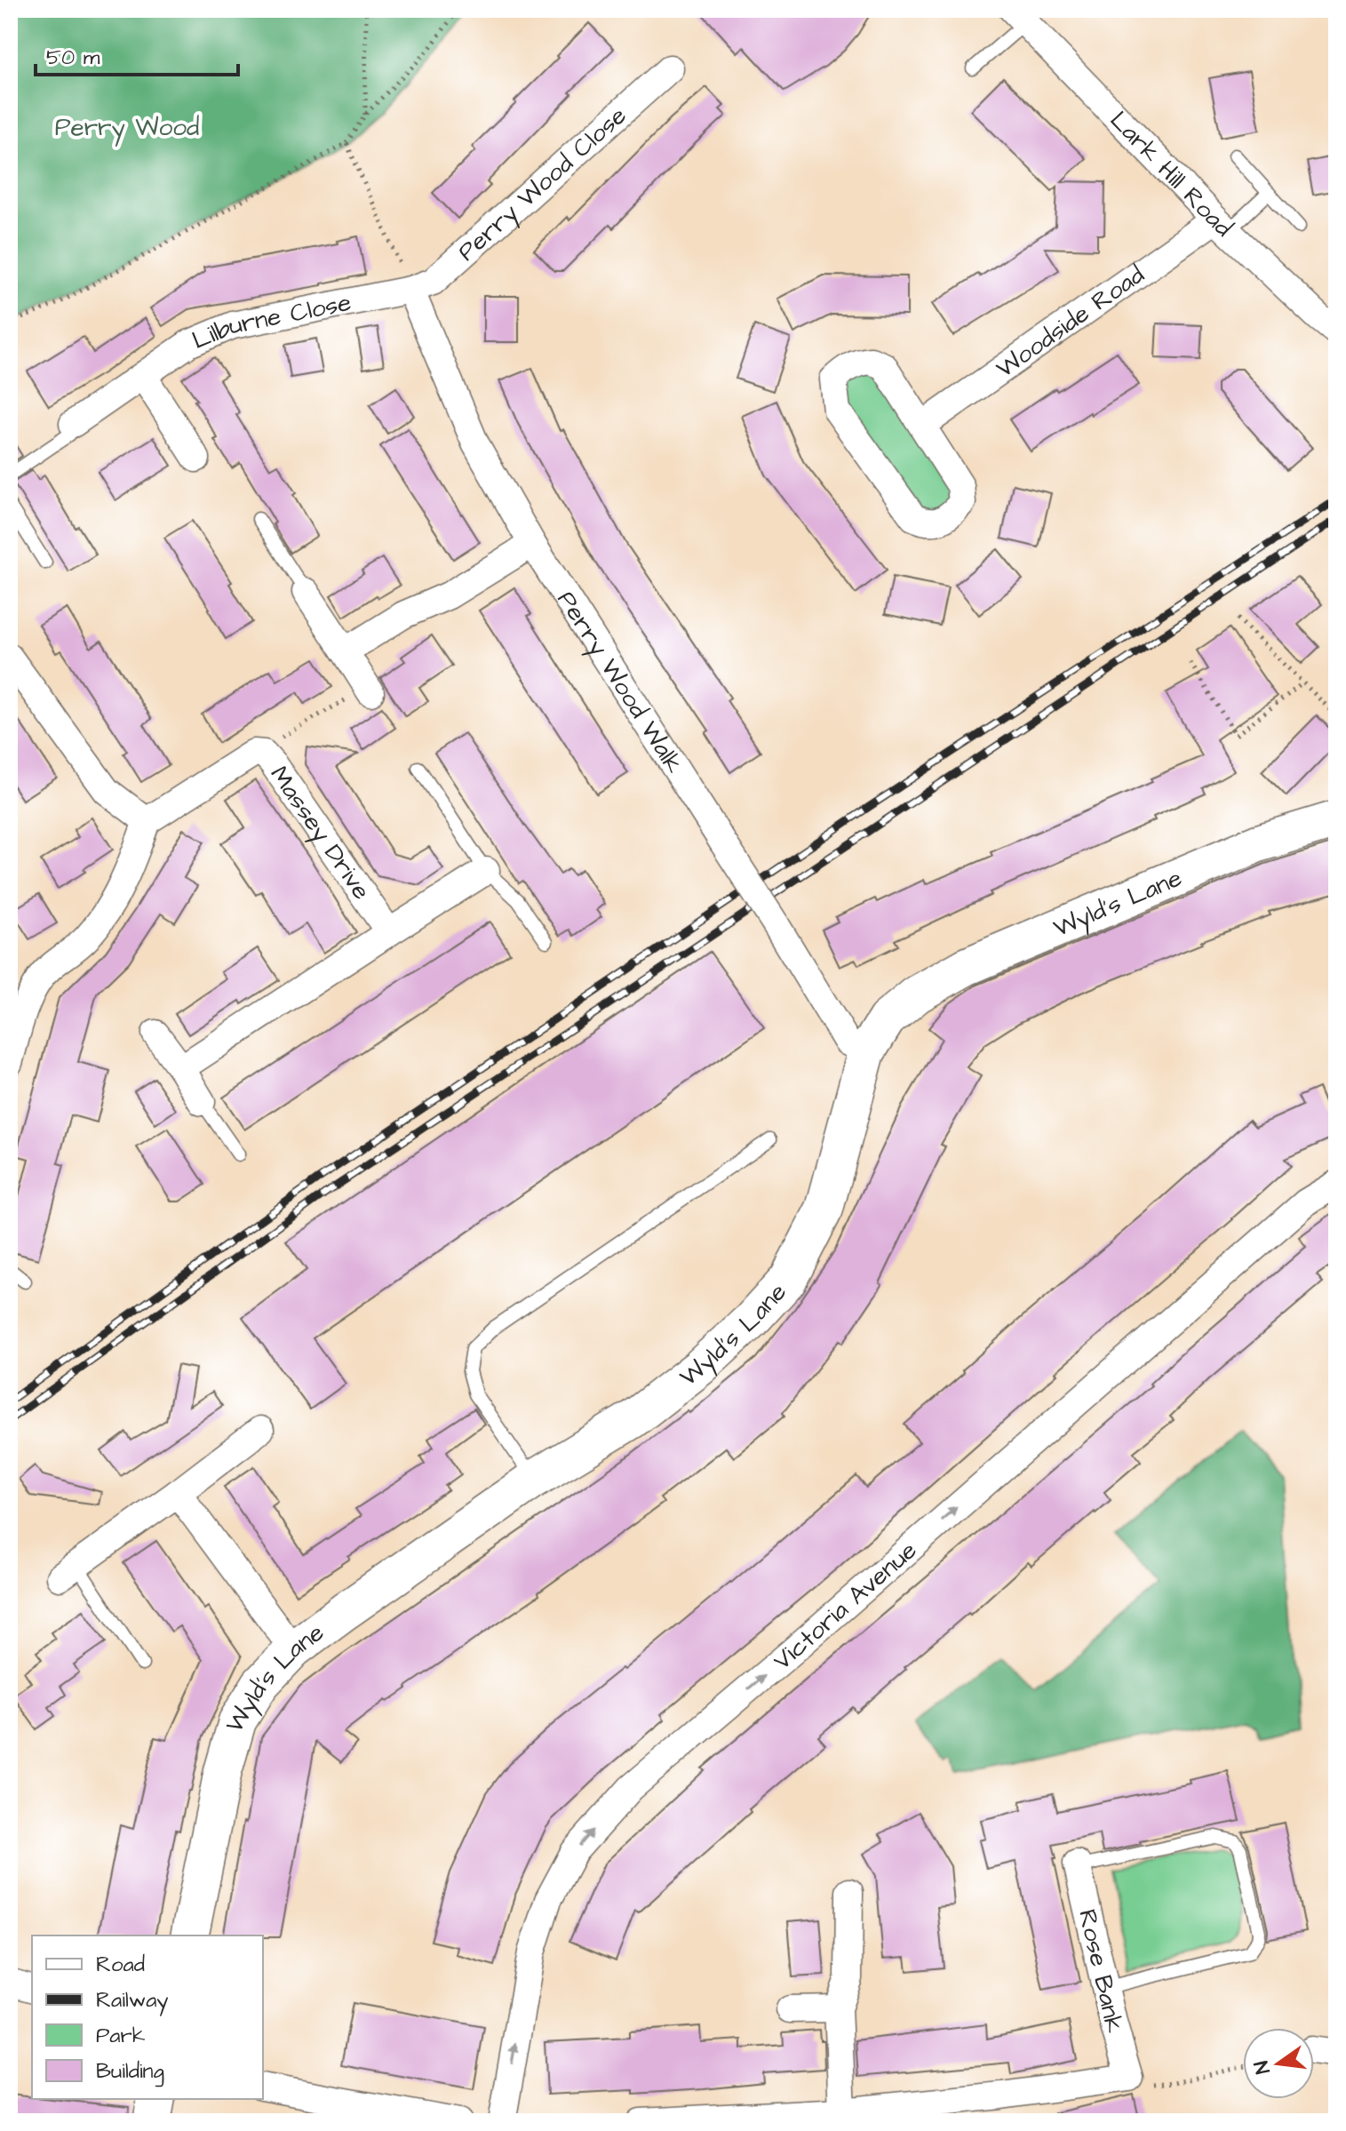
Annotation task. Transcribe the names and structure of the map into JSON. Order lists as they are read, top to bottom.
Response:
{
  "streets": {
    "main road": ["Wyld's Lane"],
    "street": [
      "Lark Hill Road",
      "Perry Wood Close",
      "Woodside Road",
      "Lilburne Close",
      "Perry Wood Walk",
      "Massey Drive",
      "Victoria Avenue",
      "Rose Bank"
    ]
  },
  "crossings": [
    ["Lark Hill Road", "Woodside Road"],
    ["Perry Wood Close", "Lilburne Close"],
    ["Perry Wood Close", "Perry Wood Walk"],
    ["Lilburne Close", "Perry Wood Walk"],
    ["Perry Wood Walk", "Wyld's Lane"]
  ],
  "one_way": ["Victoria Avenue"],
  "parks": ["Perry Wood"],
  "legend": [
    "Road",
    "Railway",
    "Park",
    "Building"
  ],
  "scale_bar": "50 m",
  "north": "left"
}
